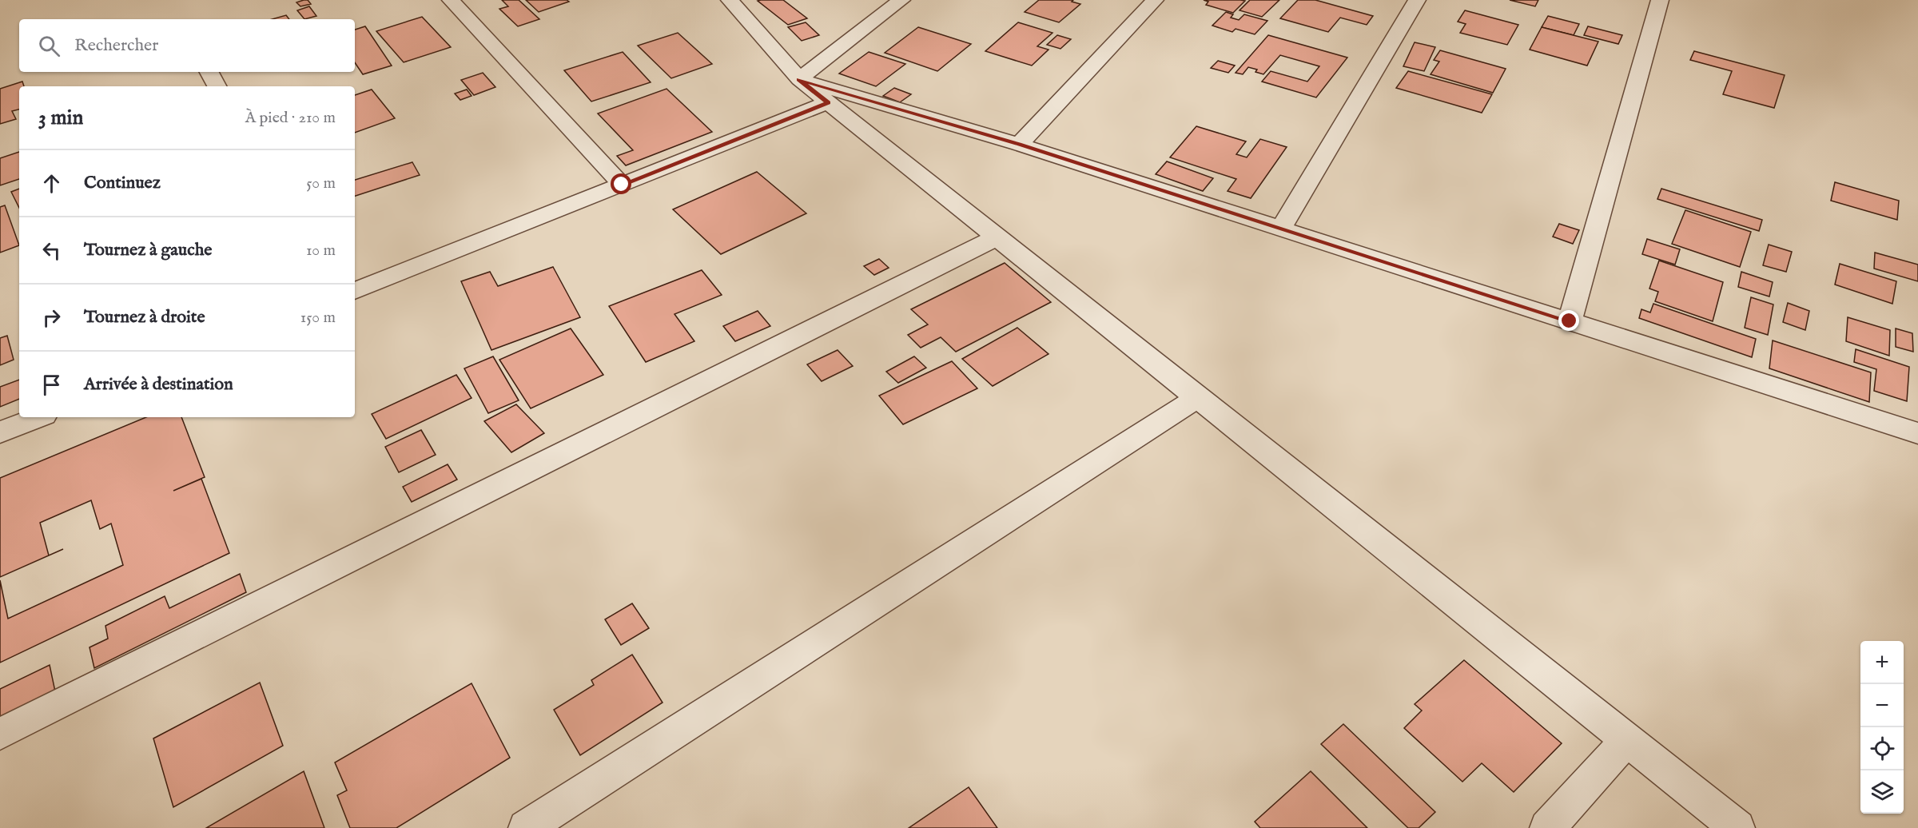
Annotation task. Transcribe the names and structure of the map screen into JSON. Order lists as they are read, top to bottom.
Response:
{
  "page": {
    "search": "Rechercher",
    "heading": ["3 min", "À pied · 210 m"],
    "list": [
      ["Continuez", "50 m"],
      ["Tournez à gauche", "10 m"],
      ["Tournez à droite", "150 m"],
      "Arrivée à destination"
    ],
    "map_buttons": ["+", "−"]
  }
}
